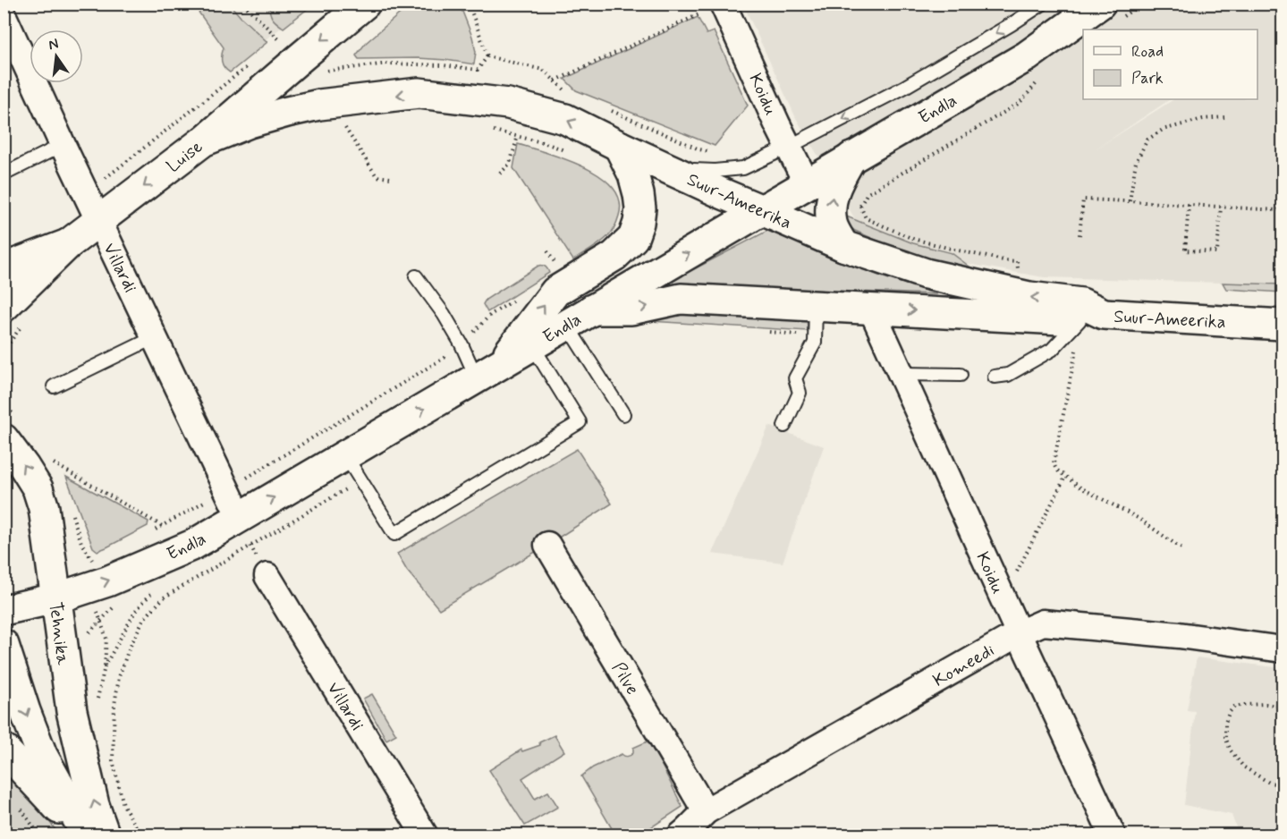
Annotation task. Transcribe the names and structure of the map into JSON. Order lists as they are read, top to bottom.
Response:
{
  "streets": {
    "main road": [
      "Endla",
      "Luise",
      "Suur-Ameerika",
      "Tehnika"
    ],
    "street": [
      "Koidu",
      "Villardi",
      "Komeedi",
      "Pilve"
    ]
  },
  "crossings": [
    ["Koidu", "Endla"],
    ["Koidu", "Komeedi"],
    ["Endla", "Suur-Ameerika"],
    ["Endla", "Villardi"],
    ["Endla", "Tehnika"],
    ["Luise", "Suur-Ameerika"],
    ["Luise", "Villardi"],
    ["Komeedi", "Pilve"]
  ],
  "one_way": ["Luise"],
  "legend": ["Road", "Park"],
  "north": "top"
}
